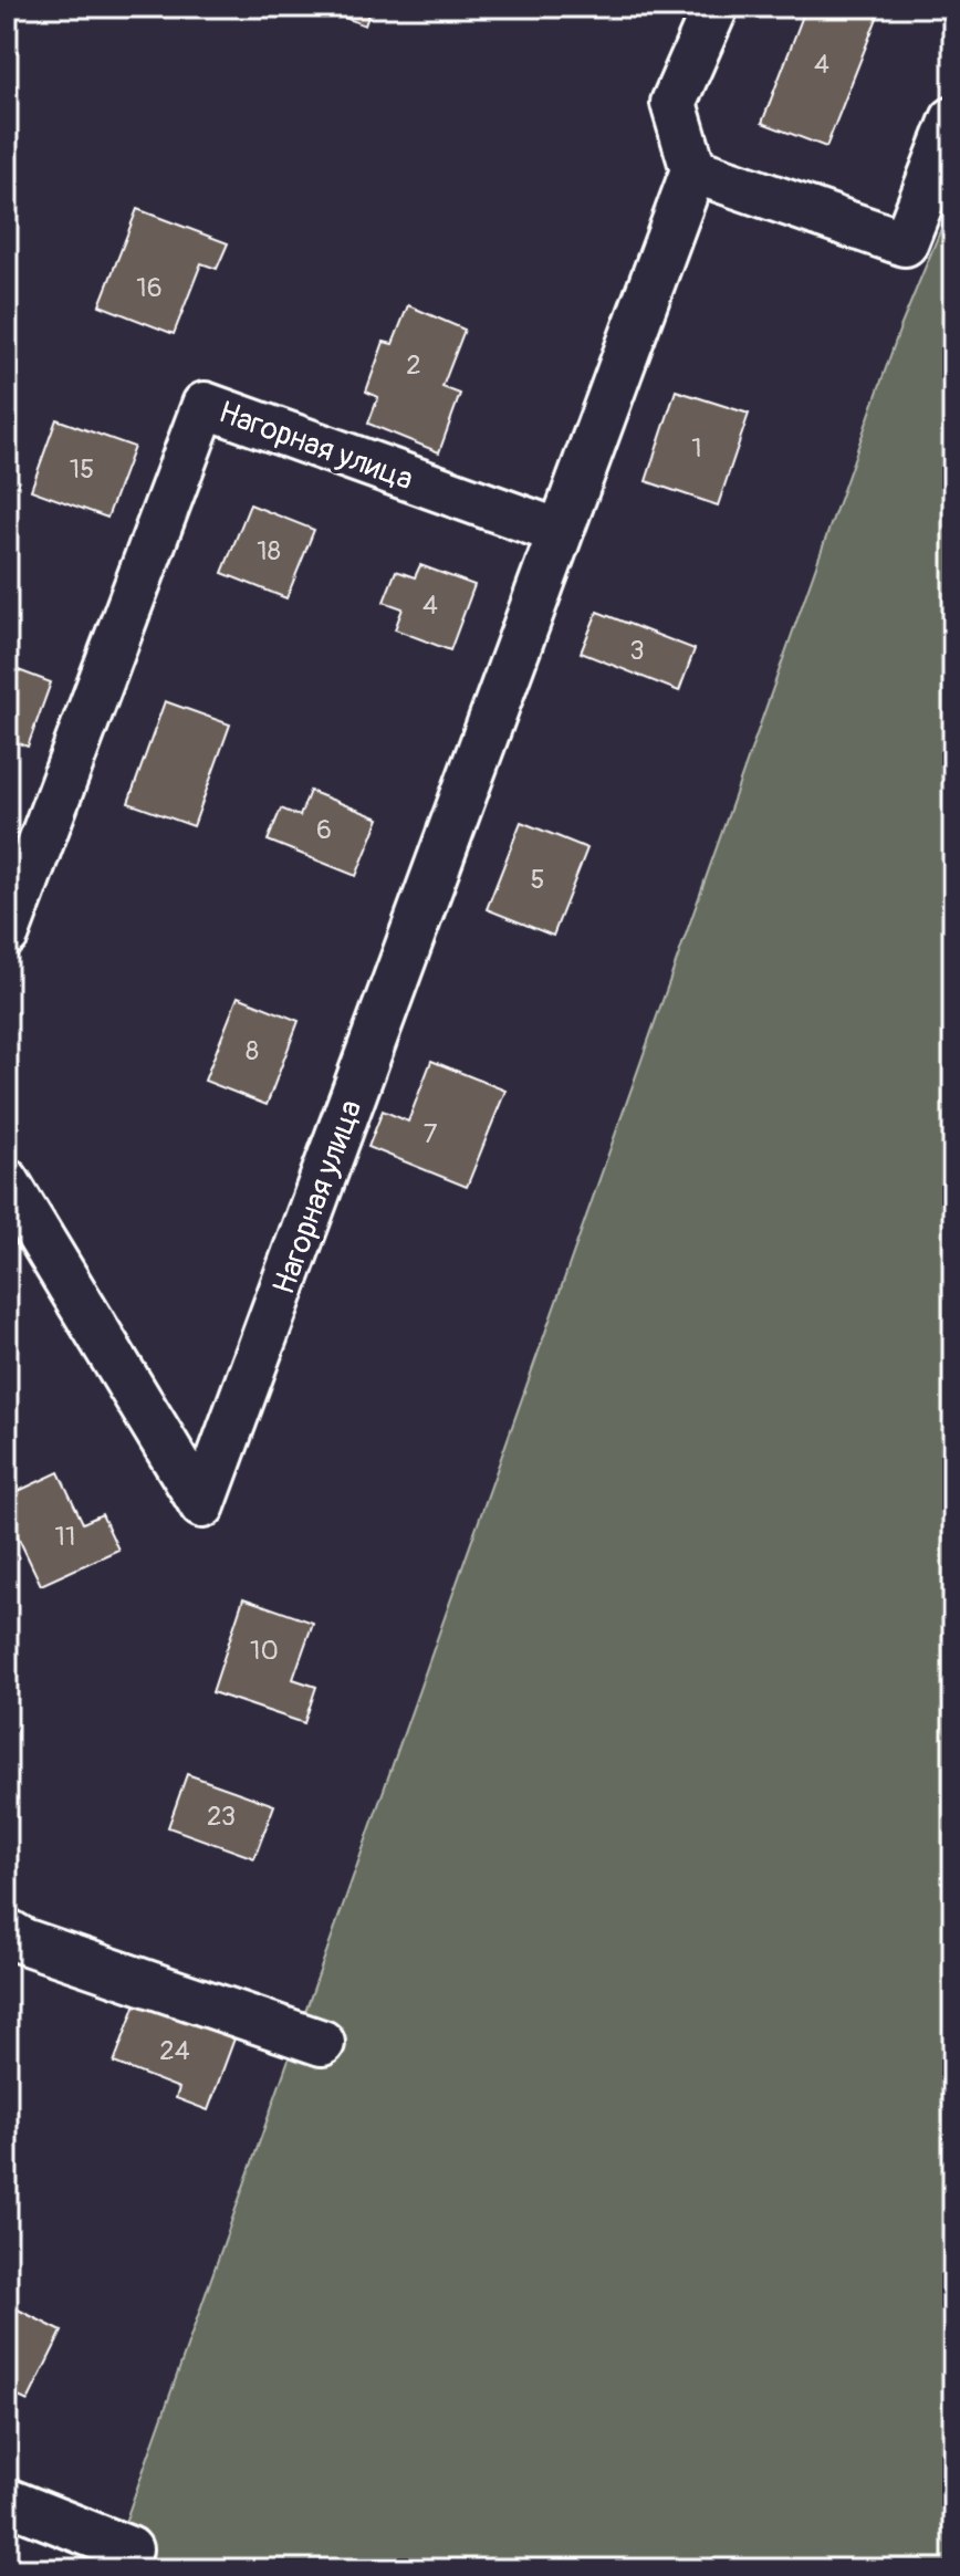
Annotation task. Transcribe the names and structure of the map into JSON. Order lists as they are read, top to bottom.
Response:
{
  "streets": {
    "street": ["Нагорная улица"]
  },
  "house_numbers": [
    "4",
    "16",
    "2",
    "1",
    "15",
    "18",
    "4",
    "3",
    "6",
    "5",
    "8",
    "7",
    "11",
    "10",
    "23",
    "24"
  ]
}
